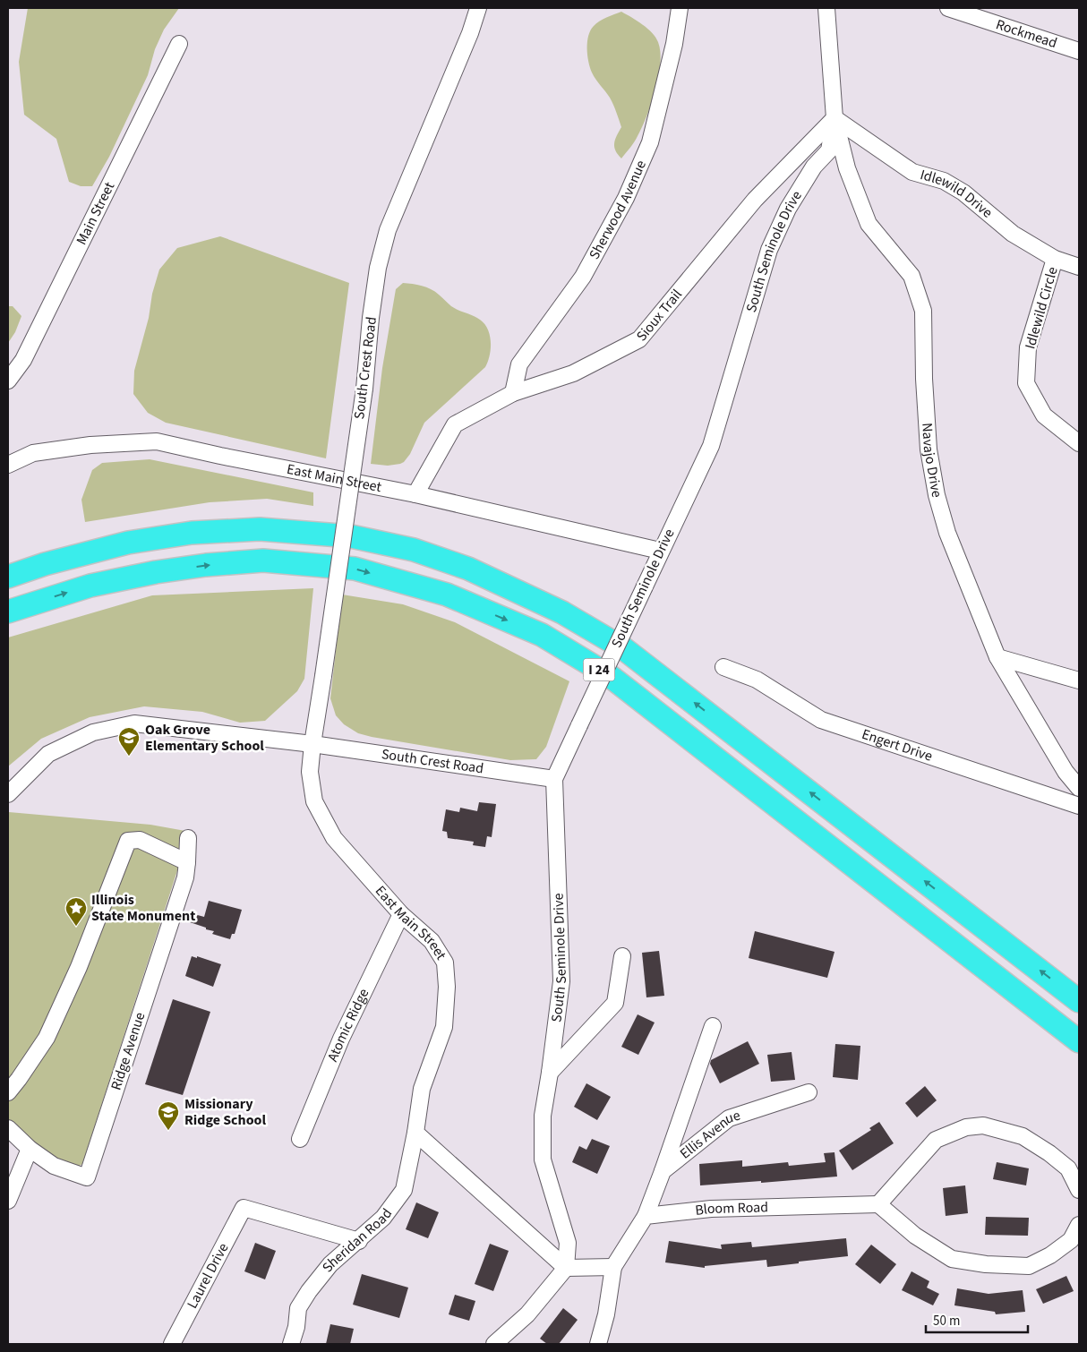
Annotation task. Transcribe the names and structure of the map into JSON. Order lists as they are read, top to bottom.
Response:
{
  "streets": {
    "highway": ["I 24"],
    "street": [
      "Rockmead",
      "Idlewild Drive",
      "Sherwood Avenue",
      "Main Street",
      "South Seminole Drive",
      "Idlewild Circle",
      "Sioux Trail",
      "South Crest Road",
      "Navajo Drive",
      "East Main Street",
      "Engert Drive",
      "Atomic Ridge",
      "Ridge Avenue",
      "Ellis Avenue",
      "Bloom Road",
      "Sheridan Road",
      "Laurel Drive"
    ]
  },
  "crossings": [
    ["Idlewild Drive", "South Seminole Drive"],
    ["Idlewild Drive", "Idlewild Circle"],
    ["Idlewild Drive", "Sioux Trail"],
    ["Idlewild Drive", "Navajo Drive"],
    ["Sherwood Avenue", "Sioux Trail"],
    ["South Seminole Drive", "Sioux Trail"],
    ["South Seminole Drive", "South Crest Road"],
    ["South Seminole Drive", "Navajo Drive"],
    ["South Seminole Drive", "East Main Street"],
    ["Sioux Trail", "Navajo Drive"],
    ["Sioux Trail", "East Main Street"],
    ["South Crest Road", "East Main Street"],
    ["East Main Street", "Atomic Ridge"],
    ["East Main Street", "Sheridan Road"],
    ["Sheridan Road", "Laurel Drive"]
  ],
  "places": {
    "school or university": ["Oak Grove Elementary School", "Missionary Ridge School"],
    "place": ["Illinois State Monument"]
  },
  "scale_bar": "50 m"
}
